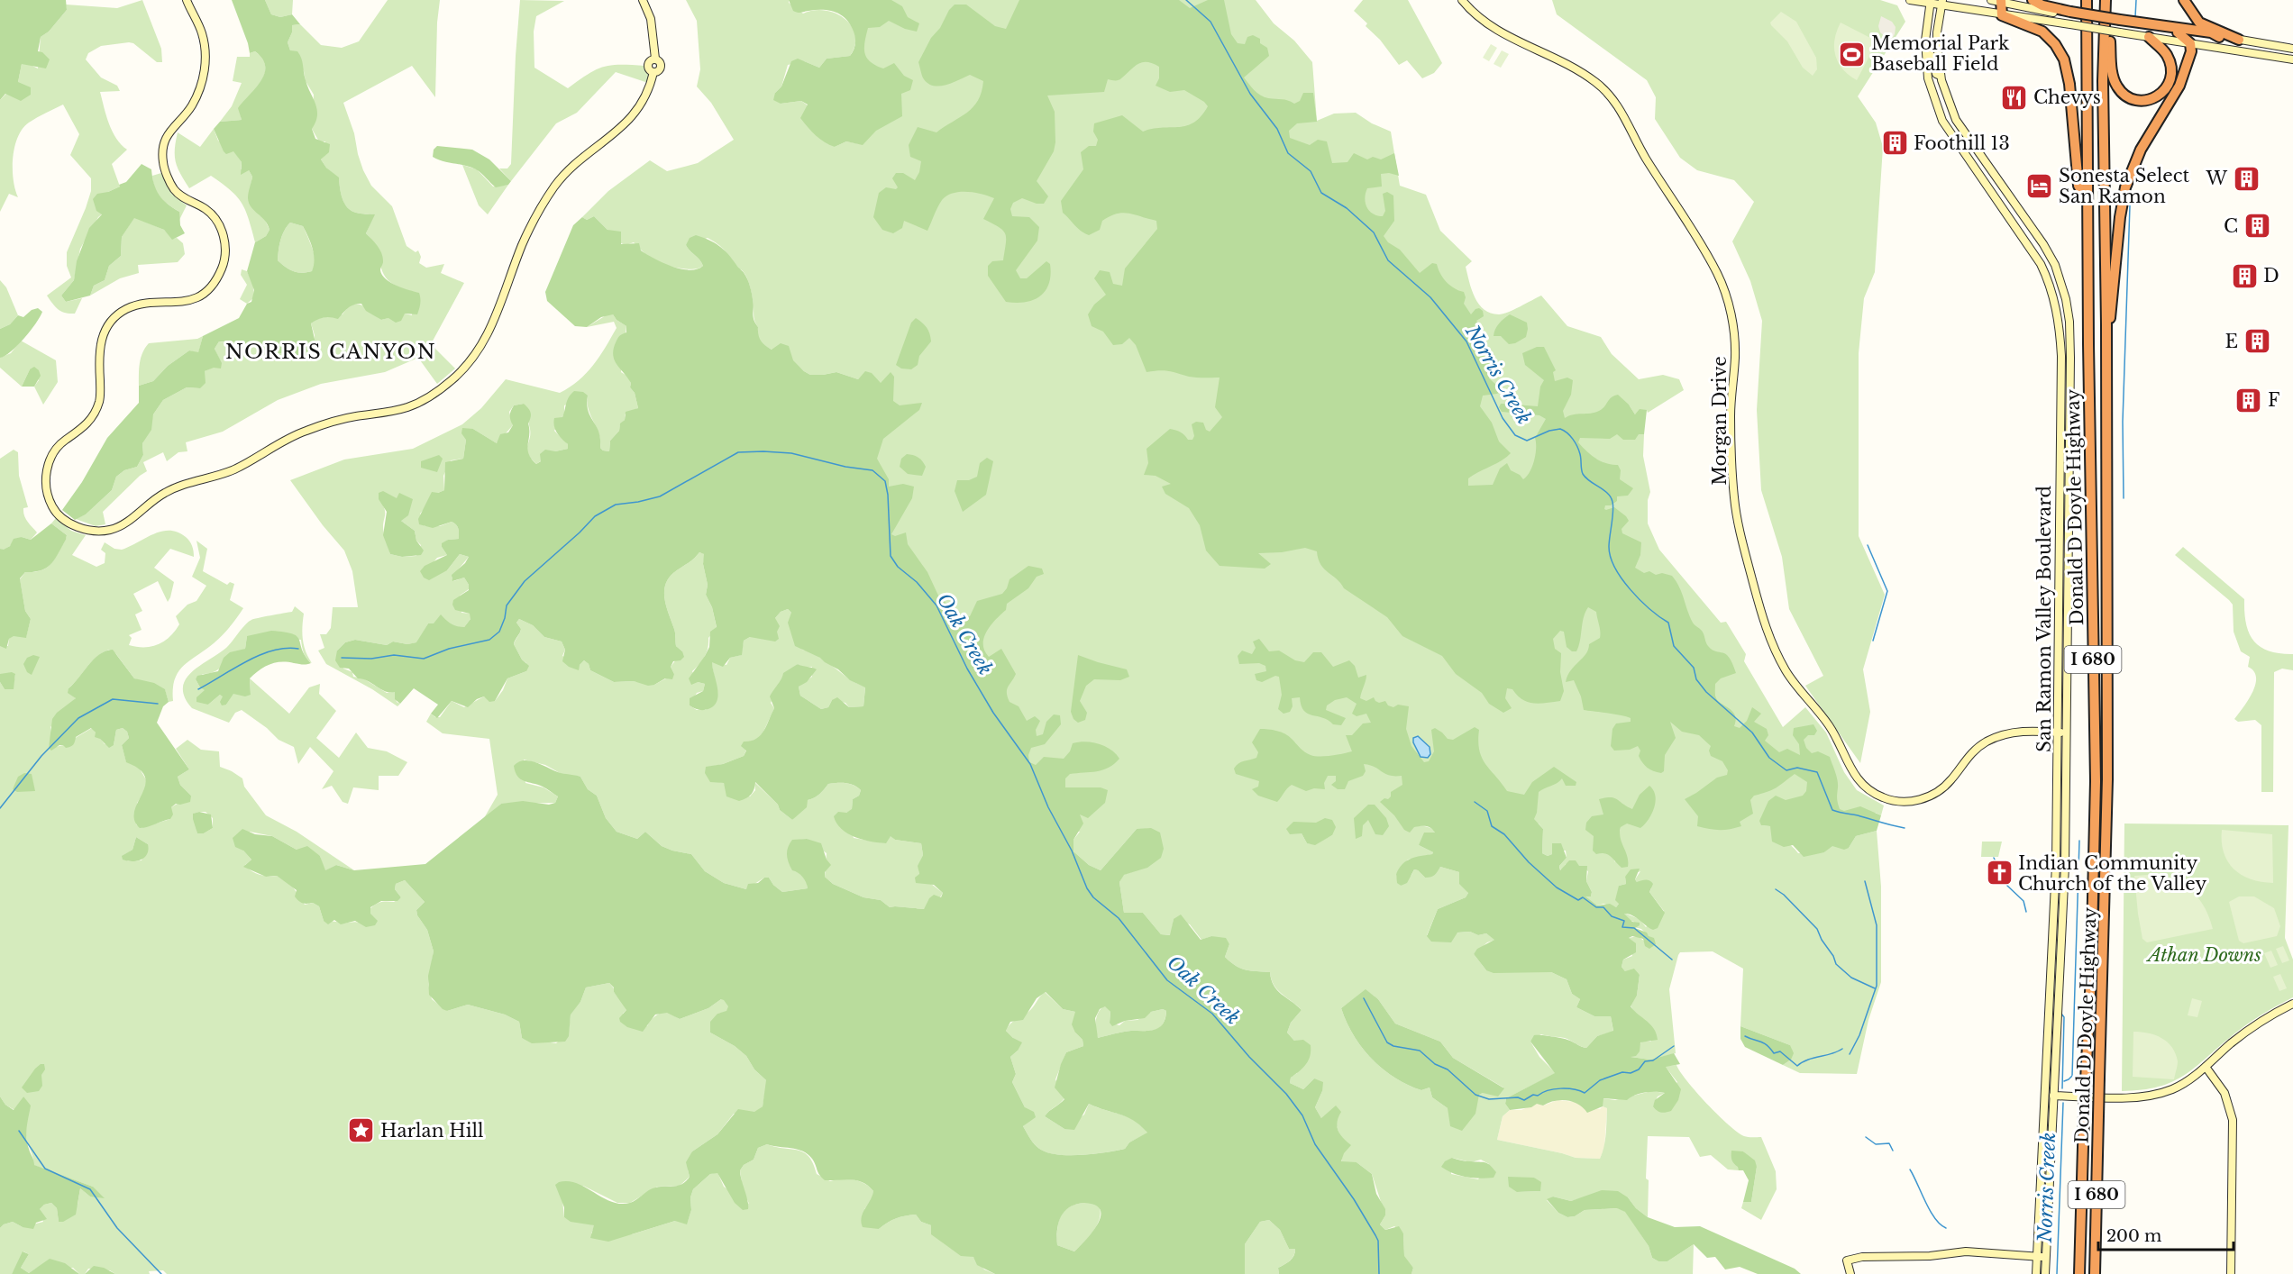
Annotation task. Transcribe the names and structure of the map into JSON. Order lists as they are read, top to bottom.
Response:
{
  "streets": {
    "highway": ["Donald D Doyle Highway", "I 680"],
    "street": ["Morgan Drive", "San Ramon Valley Boulevard"]
  },
  "crossings": [
    ["Morgan Drive", "San Ramon Valley Boulevard"]
  ],
  "districts": ["NORRIS CANYON"],
  "water": ["Norris Creek", "Oak Creek"],
  "parks": ["Athan Downs"],
  "places": {
    "sports": ["Memorial Park Baseball Field"],
    "restaurant": ["Chevys"],
    "building": [
      "Foothill 13",
      "W",
      "C",
      "D",
      "E",
      "F"
    ],
    "hotel": ["Sonesta Select San Ramon"],
    "church": ["Indian Community Church of the Valley"],
    "place": ["Harlan Hill"]
  },
  "scale_bar": "200 m"
}
